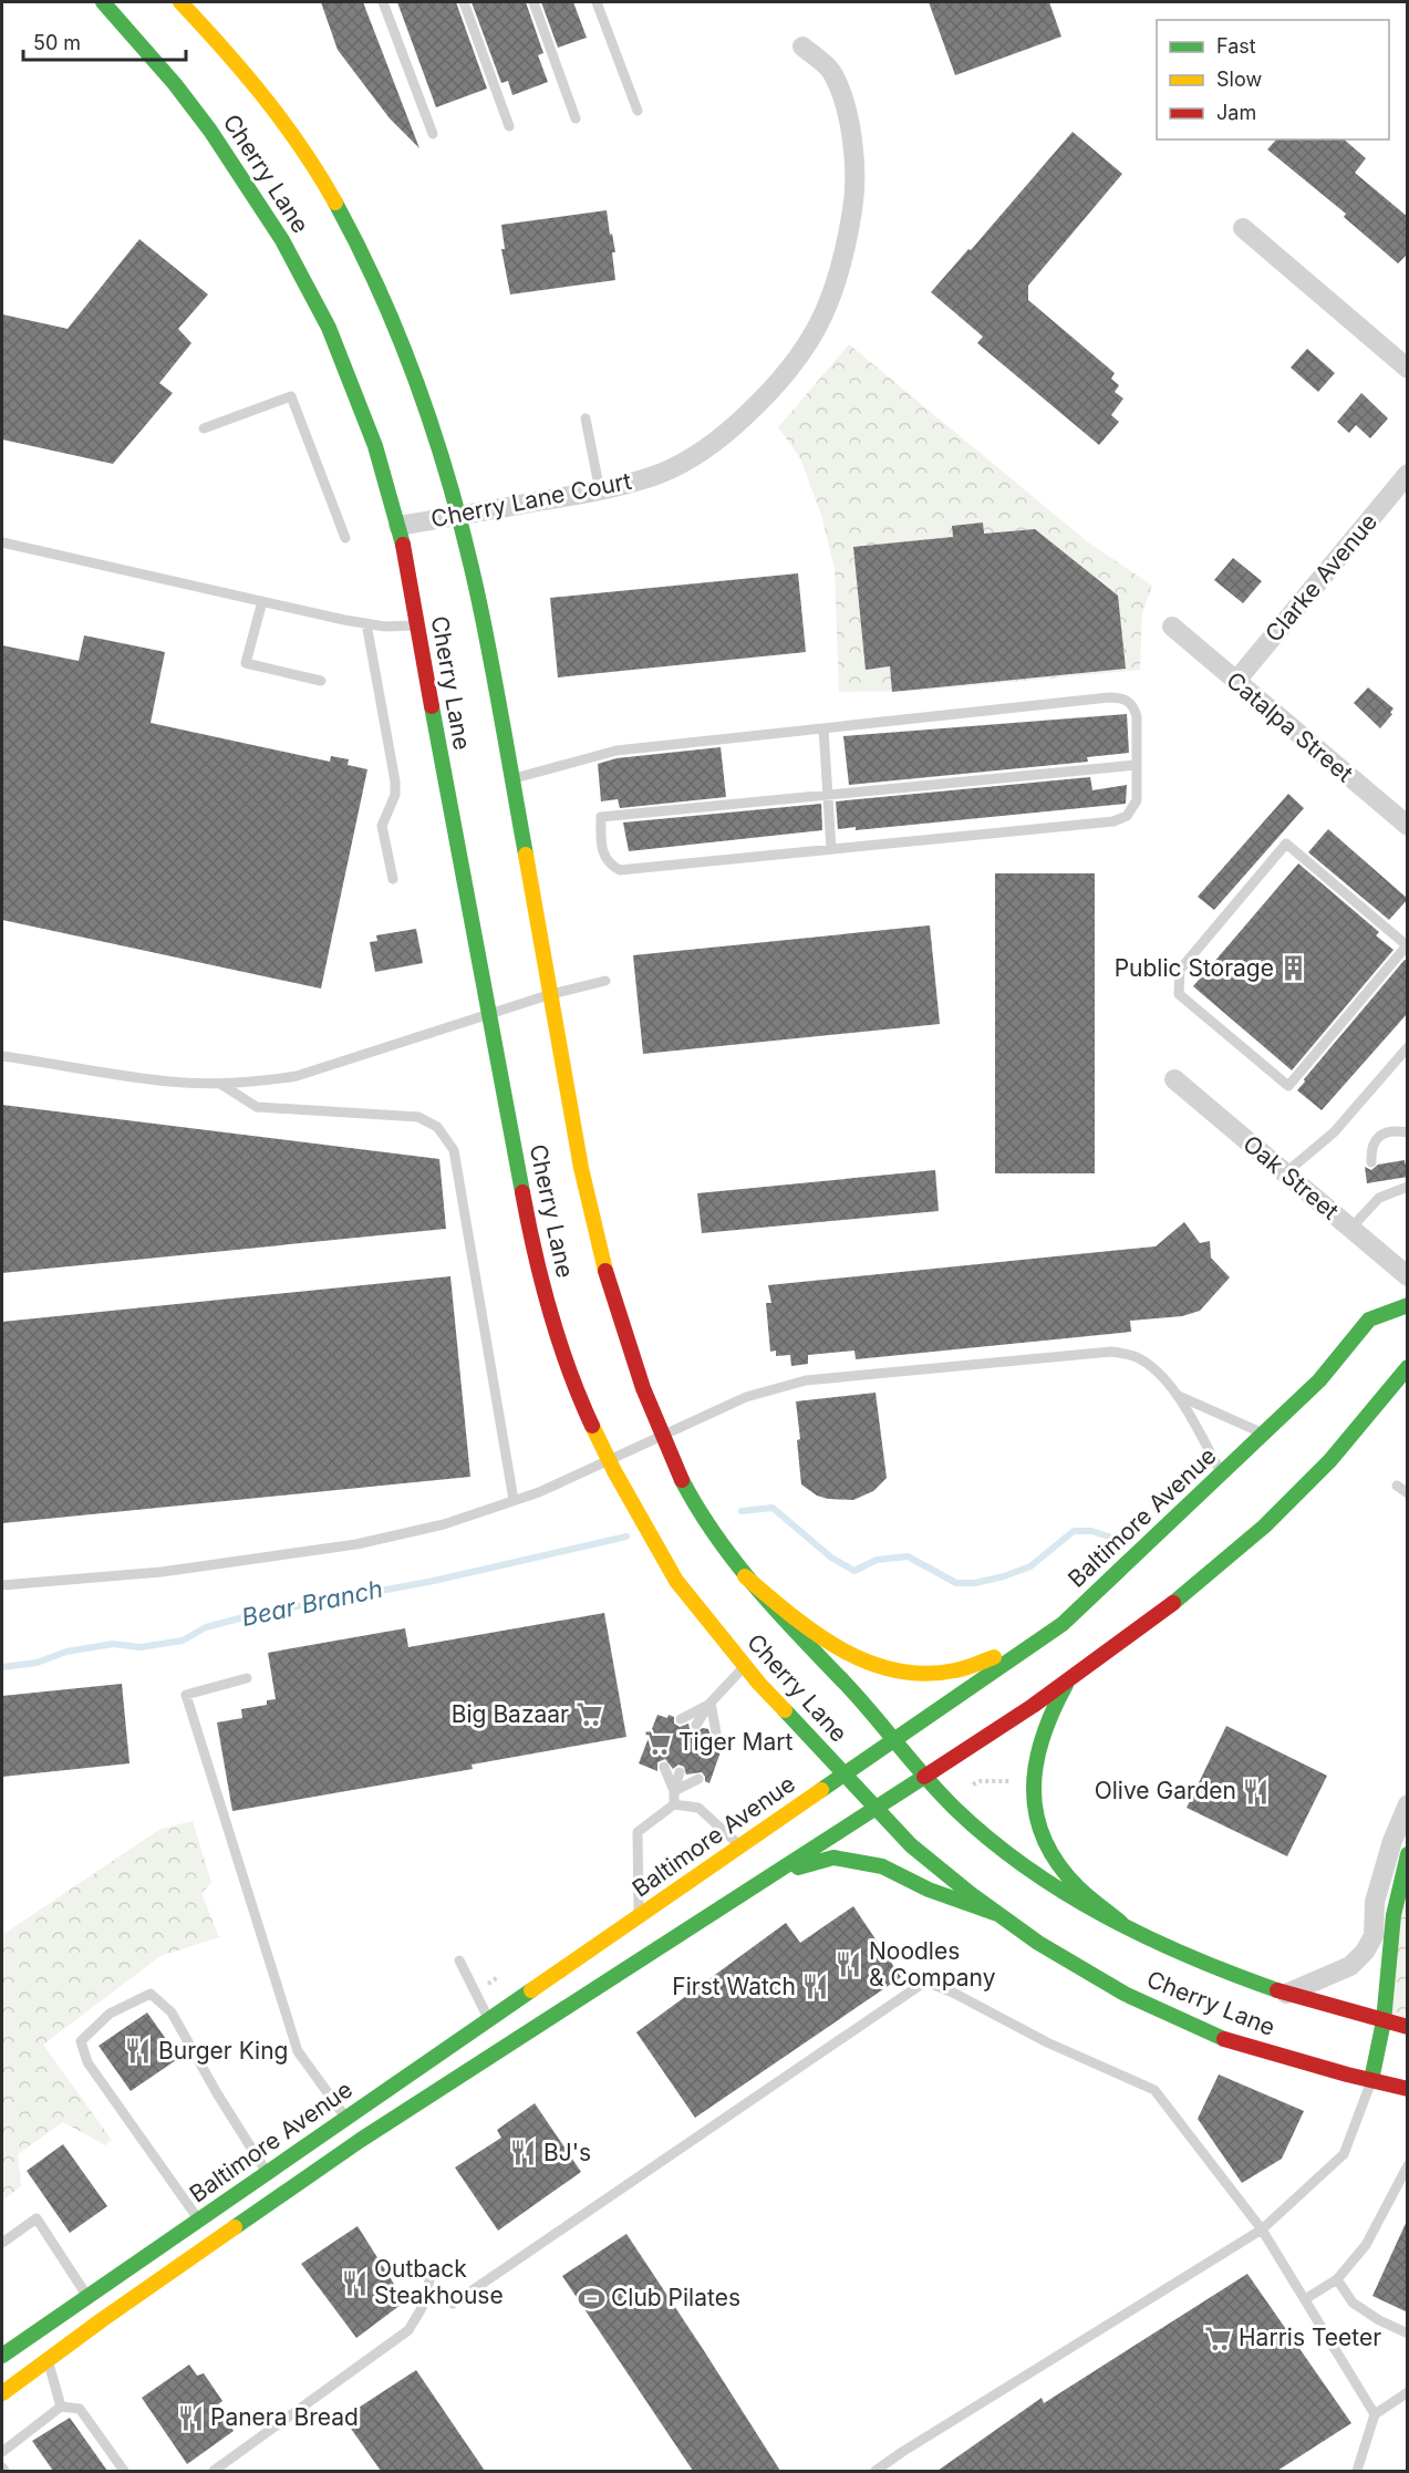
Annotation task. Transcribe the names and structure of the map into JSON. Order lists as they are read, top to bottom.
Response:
{
  "streets": {
    "main road": ["Cherry Lane", "Baltimore Avenue"],
    "street": [
      "Cherry Lane Court",
      "Clarke Avenue",
      "Catalpa Street",
      "Oak Street"
    ]
  },
  "crossings": [
    ["Cherry Lane", "Cherry Lane Court"],
    ["Cherry Lane", "Baltimore Avenue"],
    ["Clarke Avenue", "Catalpa Street"]
  ],
  "water": ["Bear Branch"],
  "places": {
    "building": ["Public Storage"],
    "supermarket": ["Big Bazaar", "Tiger Mart", "Harris Teeter"],
    "restaurant": [
      "Olive Garden",
      "Noodles & Company",
      "First Watch",
      "Burger King",
      "BJ's",
      "Outback Steakhouse",
      "Panera Bread"
    ],
    "sports": ["Club Pilates"]
  },
  "legend": ["Fast", "Slow", "Jam"],
  "scale_bar": "50 m"
}
